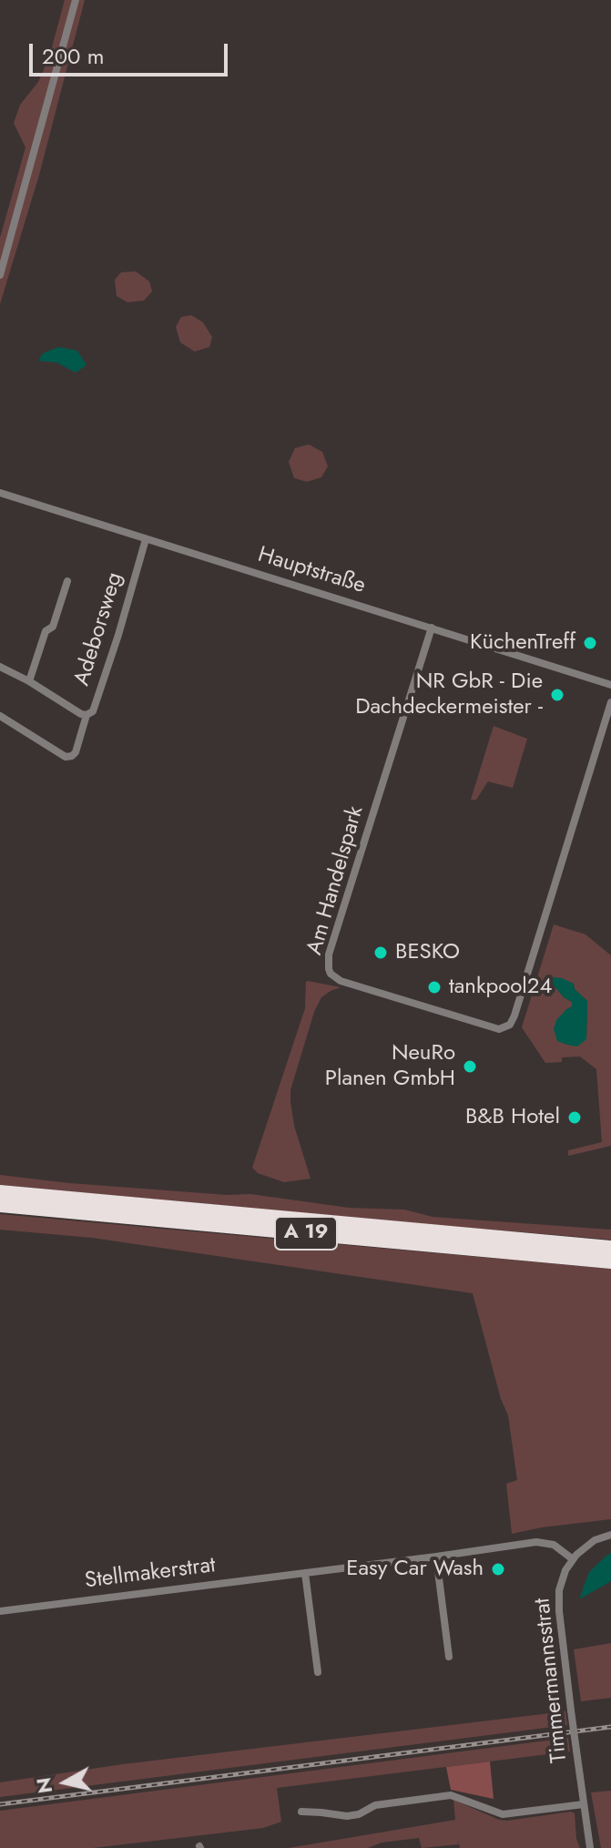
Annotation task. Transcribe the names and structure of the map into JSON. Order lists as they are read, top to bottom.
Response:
{
  "streets": {
    "highway": ["A 19"],
    "street": [
      "Hauptstraße",
      "Adeborsweg",
      "Am Handelspark",
      "Stellmakerstrat",
      "Timmermannsstrat"
    ]
  },
  "crossings": [
    ["Hauptstraße", "Adeborsweg"],
    ["Hauptstraße", "Am Handelspark"],
    ["Stellmakerstrat", "Timmermannsstrat"]
  ],
  "places": [
    "KüchenTreff",
    "NR GbR - Die Dachdeckermeister -",
    "BESKO",
    "tankpool24",
    "NeuRo Planen GmbH",
    "B&B Hotel",
    "Easy Car Wash"
  ],
  "scale_bar": "200 m",
  "north": "left"
}
